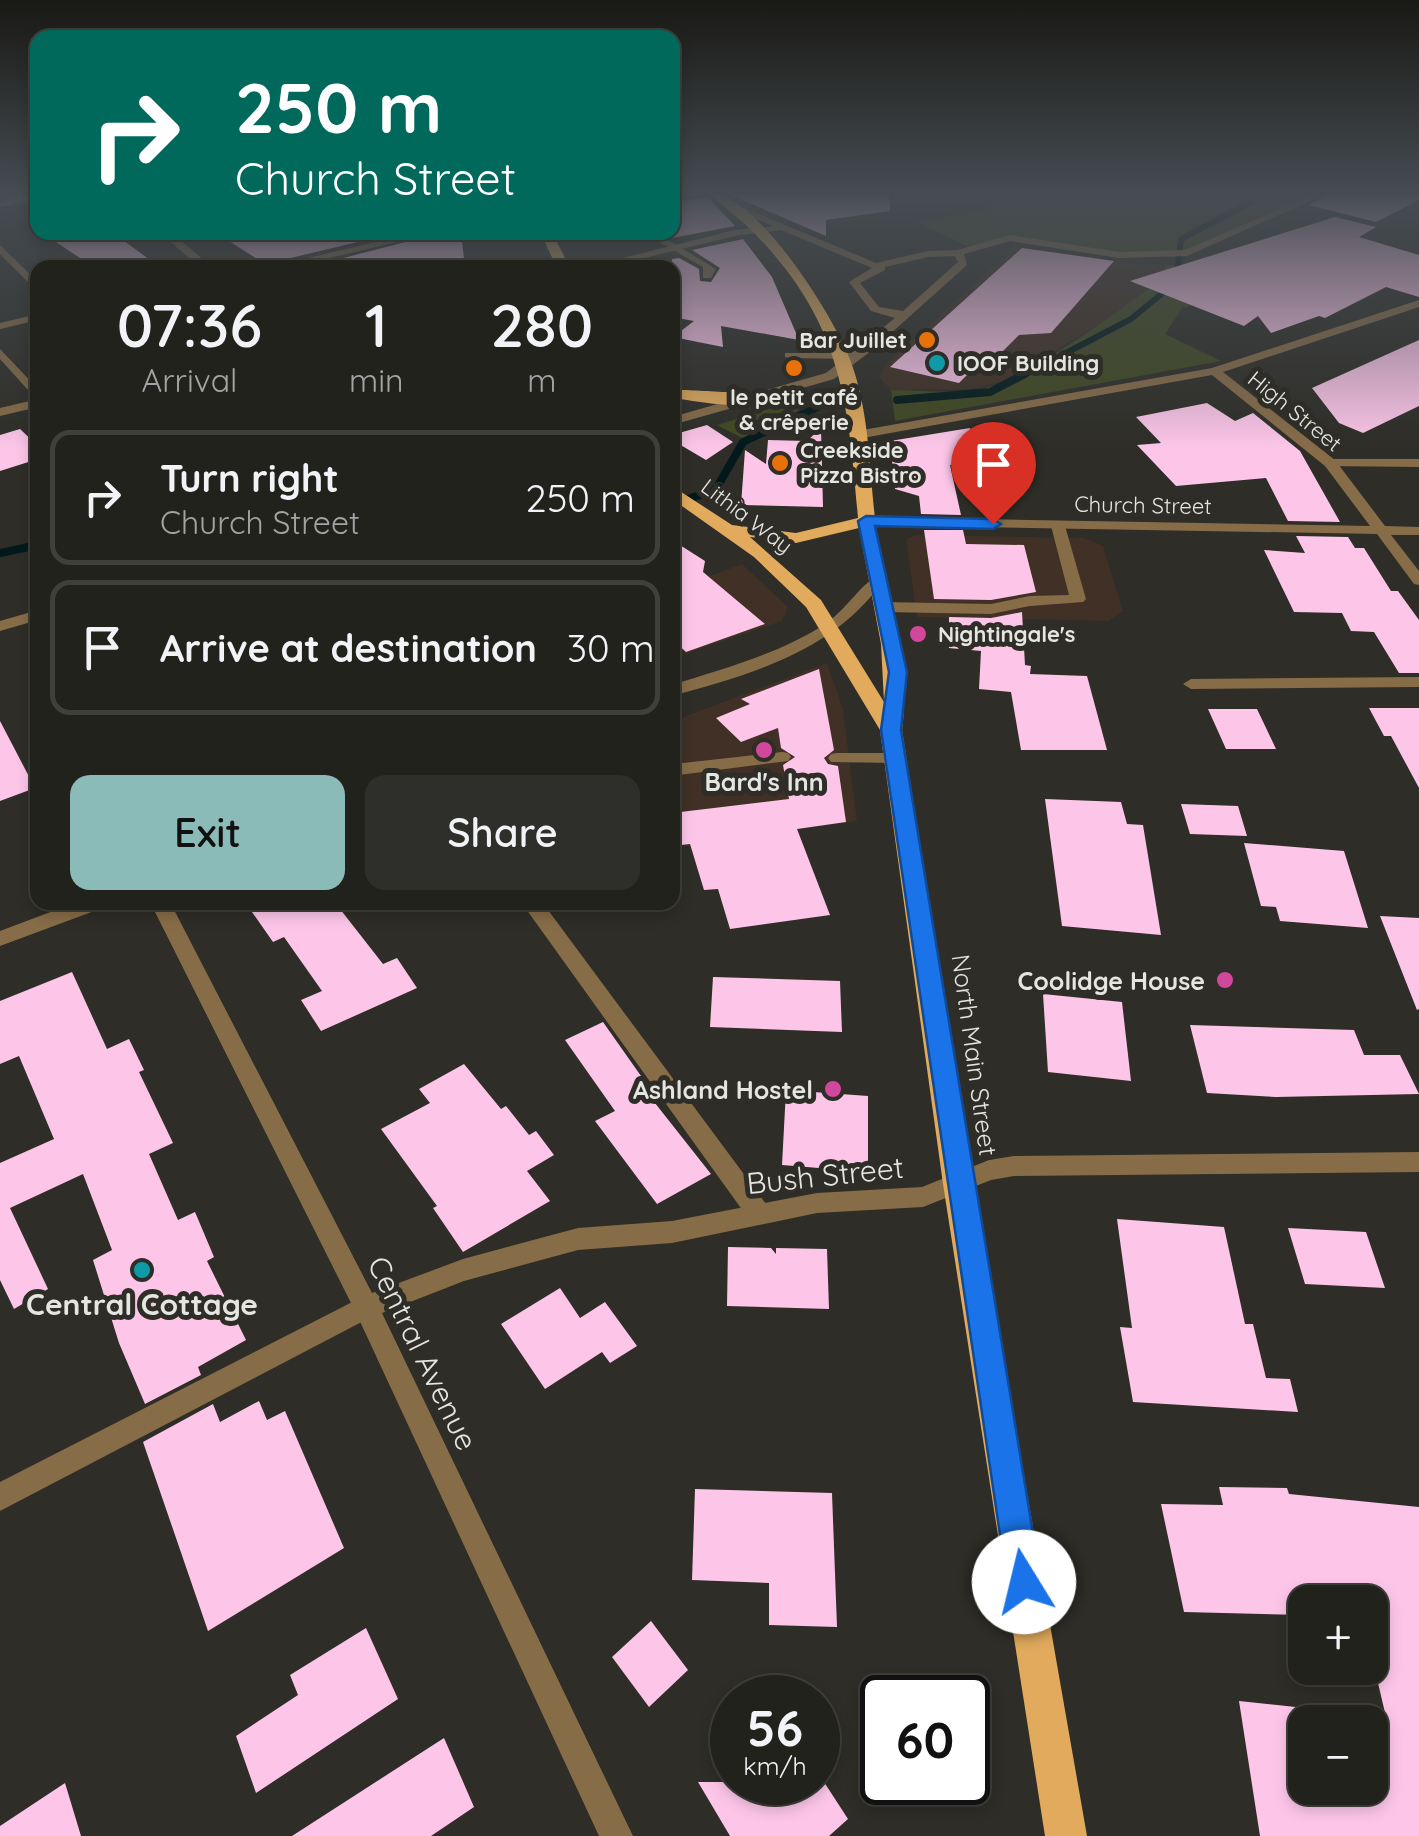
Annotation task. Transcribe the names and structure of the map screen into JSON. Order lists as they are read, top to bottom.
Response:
{
  "streets": {
    "main road": ["Lithia Way", "North Main Street"],
    "street": [
      "High Street",
      "Church Street",
      "Bush Street",
      "Central Avenue"
    ]
  },
  "crossings": [
    ["High Street", "Church Street"],
    ["Church Street", "North Main Street"],
    ["Lithia Way", "North Main Street"],
    ["North Main Street", "Bush Street"],
    ["Bush Street", "Central Avenue"]
  ],
  "places": [
    "Bar Juillet",
    "IOOF Building",
    "le petit café & crêperie",
    "Creekside Pizza Bistro",
    "Nightingale's",
    "Bard's Inn",
    "Coolidge House",
    "Ashland Hostel",
    "Central Cottage"
  ],
  "page": {
    "turn": ["250 m", "Church Street"],
    "eta": [
      "07:36",
      "Arrival",
      "1",
      "min",
      "280",
      "m"
    ],
    "list": [
      {
        "name": "Turn right",
        "note": "Church Street",
        "value": "250 m"
      },
      {
        "name": "Arrive at destination",
        "value": "30 m"
      }
    ],
    "buttons": ["Exit", "Share"],
    "map_buttons": ["+", "−"],
    "speed": "56 km/h",
    "limit": "60"
  }
}
